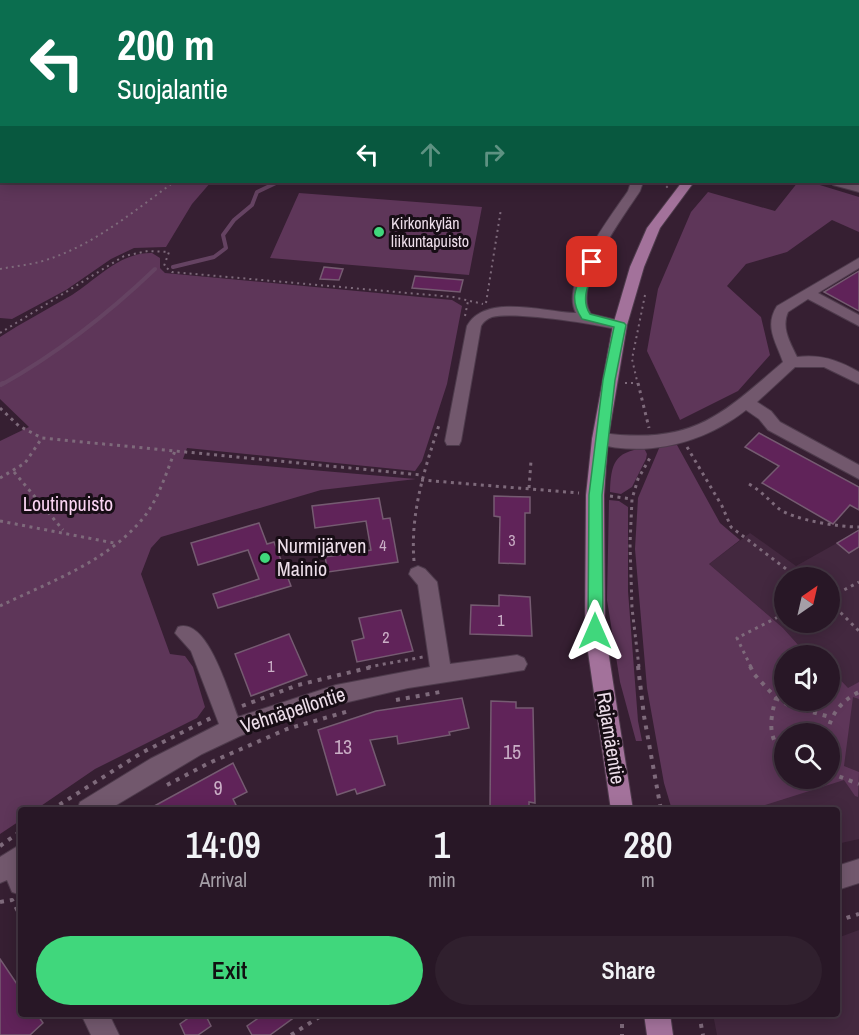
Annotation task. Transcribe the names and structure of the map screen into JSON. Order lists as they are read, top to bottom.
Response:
{
  "streets": {
    "main road": ["Rajamäentie"],
    "street": ["Vehnäpellontie"]
  },
  "parks": ["Loutinpuisto"],
  "places": ["Kirkonkylän liikuntapuisto", "Nurmijärven Mainio"],
  "house_numbers": [
    "3",
    "4",
    "1",
    "2",
    "1",
    "13",
    "15",
    "9"
  ],
  "north": "top right",
  "page": {
    "turn": ["200 m", "Suojalantie"],
    "eta": [
      "14:09",
      "Arrival",
      "1",
      "min",
      "280",
      "m"
    ],
    "buttons": ["Exit", "Share"]
  }
}
